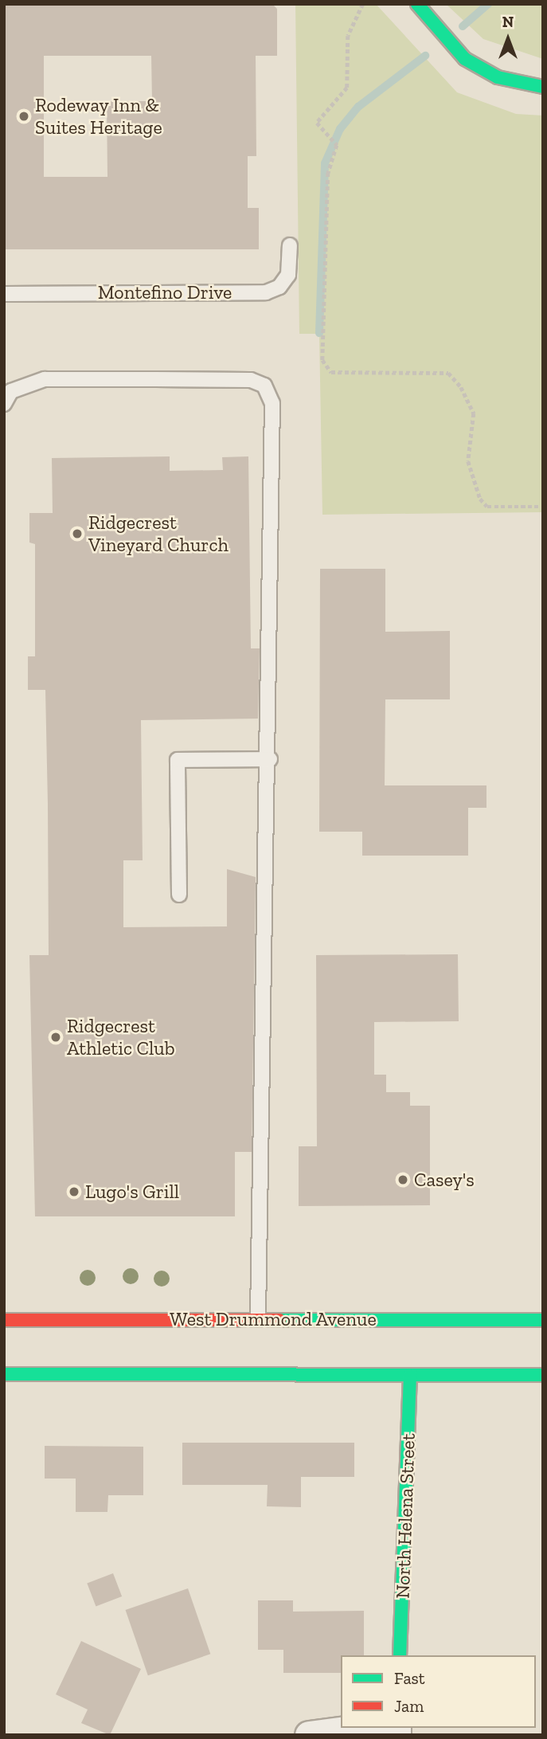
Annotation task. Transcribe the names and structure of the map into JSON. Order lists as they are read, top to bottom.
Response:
{
  "streets": {
    "main road": ["West Drummond Avenue", "North Helena Street"],
    "lane": ["Montefino Drive"]
  },
  "places": [
    "Rodeway Inn & Suites Heritage",
    "Ridgecrest Vineyard Church",
    "Ridgecrest Athletic Club",
    "Casey's",
    "Lugo's Grill"
  ],
  "legend": ["Fast", "Jam"],
  "north": "top"
}
